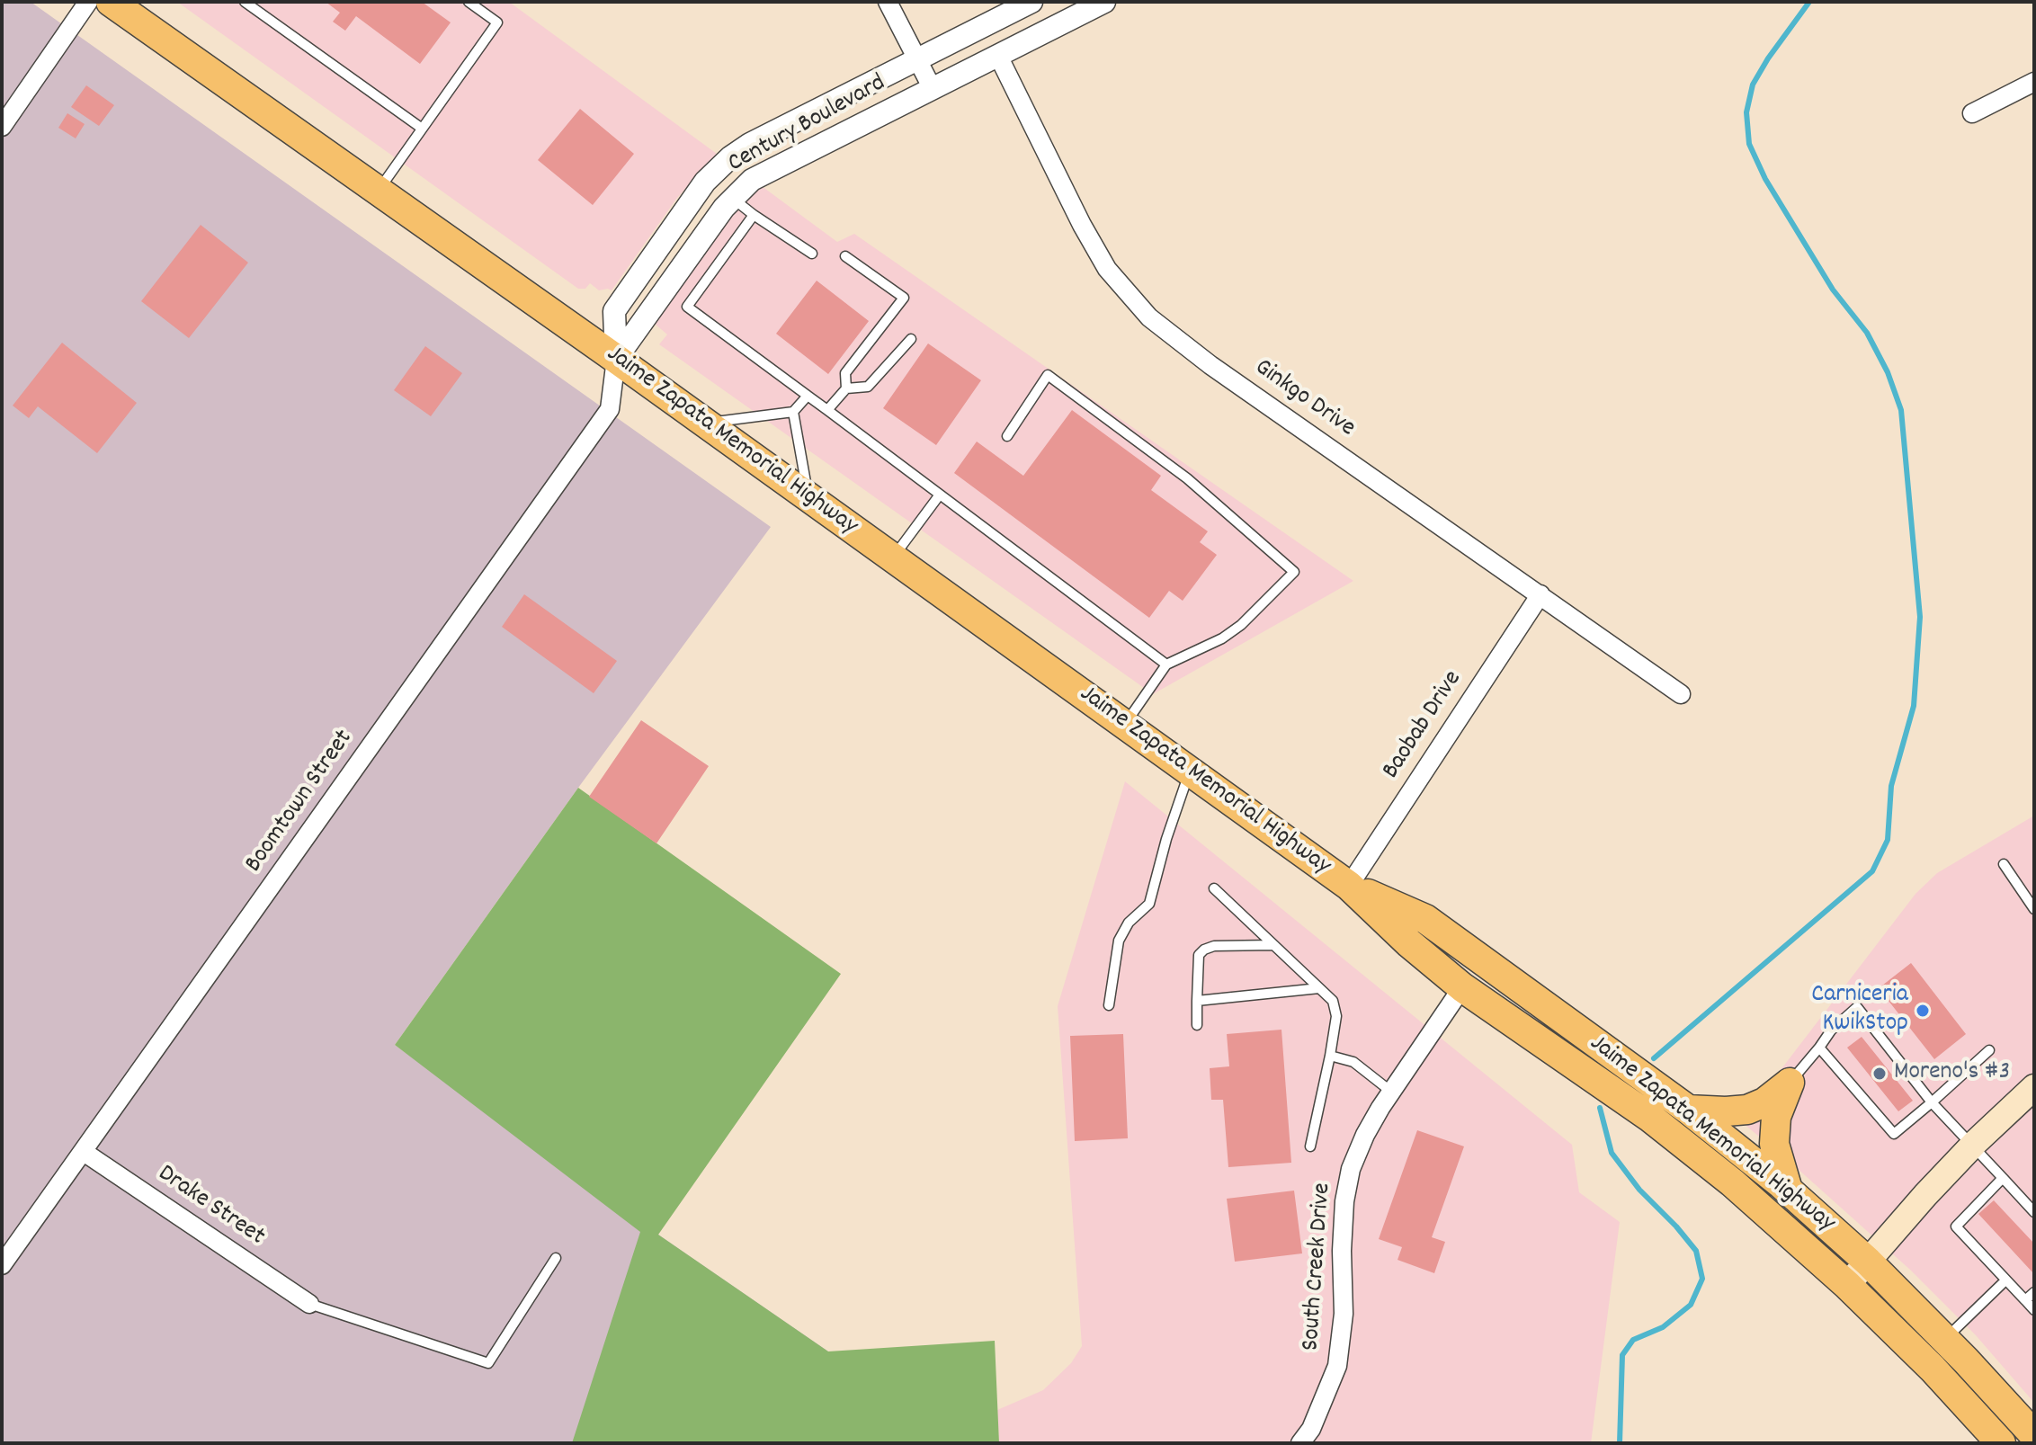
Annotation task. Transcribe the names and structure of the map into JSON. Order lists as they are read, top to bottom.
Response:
{
  "streets": {
    "main road": ["Jaime Zapata Memorial Highway"],
    "street": [
      "Century Boulevard",
      "Ginkgo Drive",
      "Baobab Drive",
      "Boomtown Street",
      "Drake Street",
      "South Creek Drive"
    ]
  },
  "crossings": [
    ["Century Boulevard", "Ginkgo Drive"],
    ["Century Boulevard", "Jaime Zapata Memorial Highway"],
    ["Century Boulevard", "Boomtown Street"],
    ["Ginkgo Drive", "Baobab Drive"],
    ["Jaime Zapata Memorial Highway", "Baobab Drive"],
    ["Jaime Zapata Memorial Highway", "Boomtown Street"],
    ["Jaime Zapata Memorial Highway", "South Creek Drive"],
    ["Boomtown Street", "Drake Street"]
  ],
  "places": ["Carniceria KwikStop", "Moreno's #3"]
}
